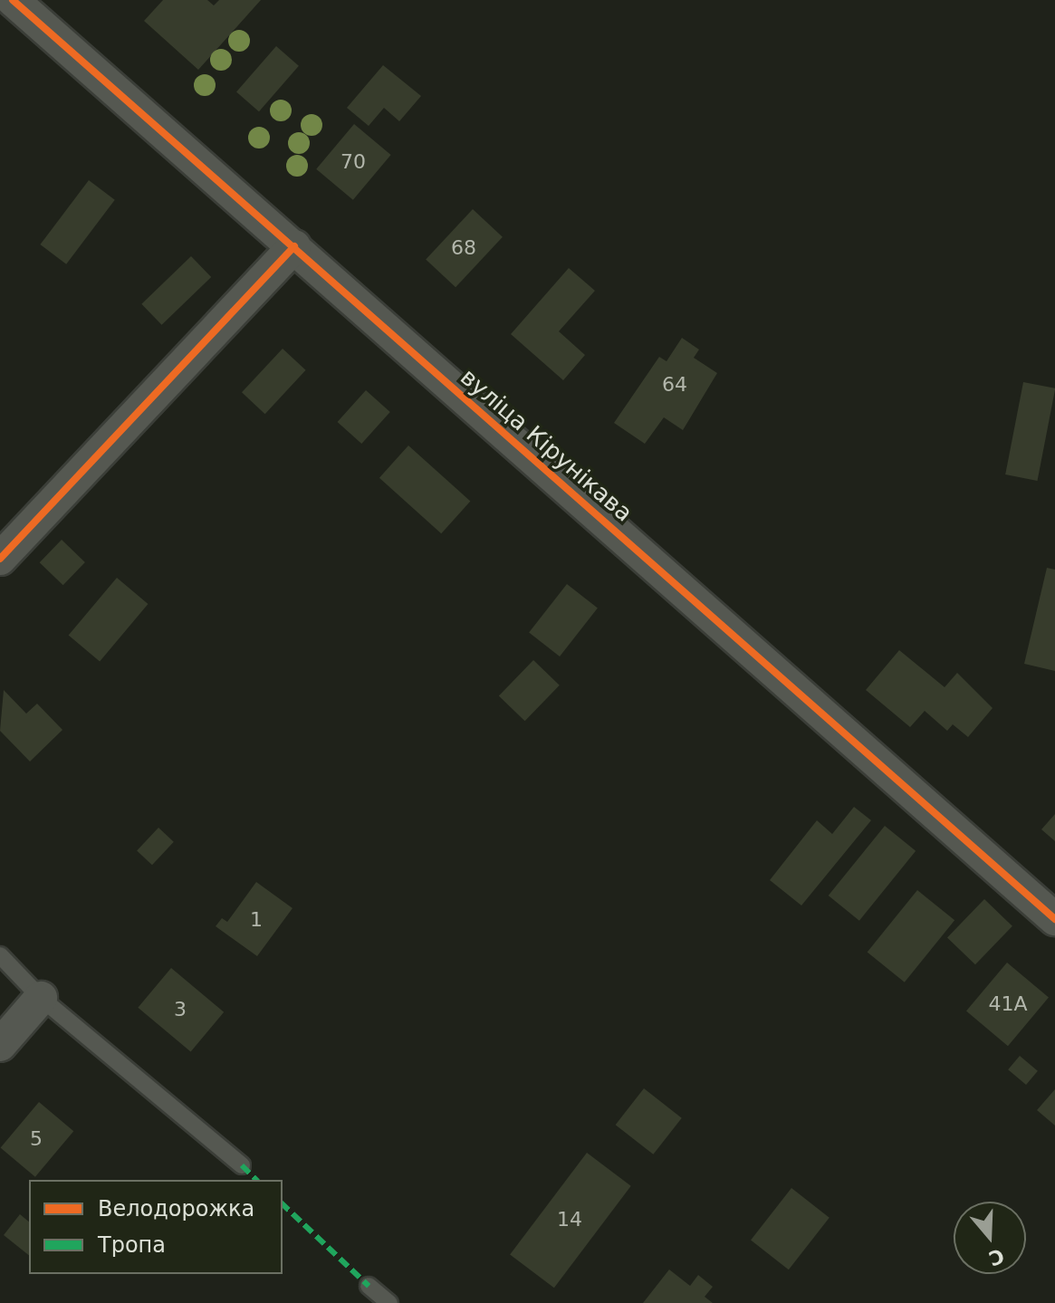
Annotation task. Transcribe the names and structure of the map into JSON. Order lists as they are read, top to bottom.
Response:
{
  "streets": {
    "street": ["вуліца Кірунікава"]
  },
  "house_numbers": [
    "70",
    "68",
    "64",
    "1",
    "41А",
    "3",
    "5",
    "14"
  ],
  "legend": ["Велодорожка", "Тропа"],
  "north": "bottom"
}
